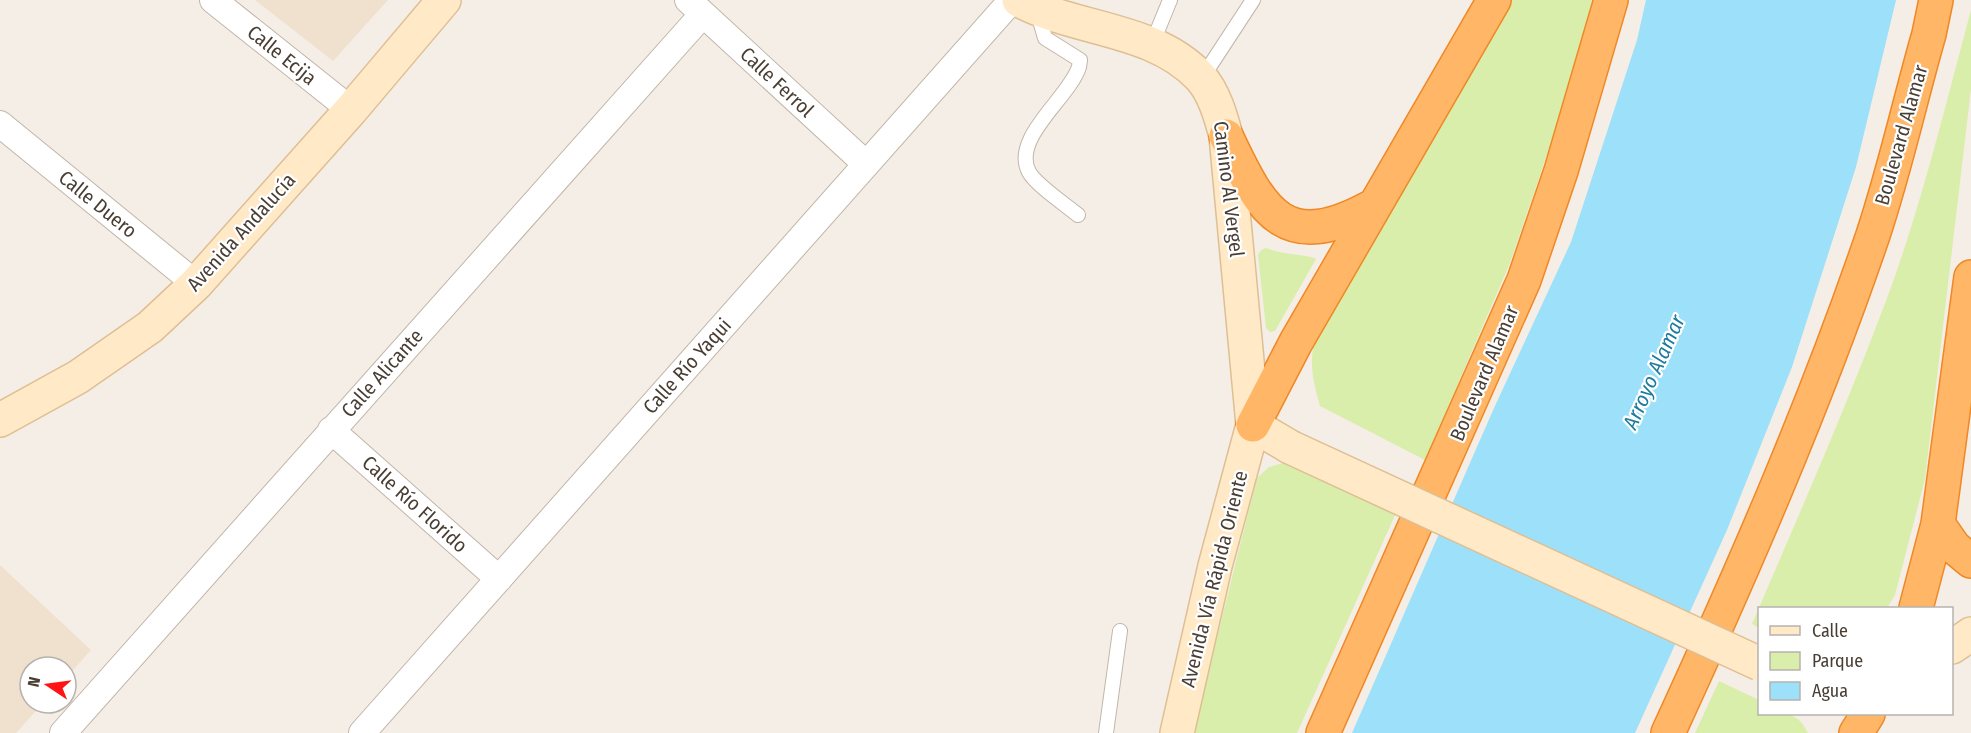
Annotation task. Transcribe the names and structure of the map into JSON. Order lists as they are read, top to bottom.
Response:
{
  "streets": {
    "highway": ["Boulevard Alamar"],
    "street": [
      "Calle Ecija",
      "Calle Ferrol",
      "Camino Al Vergel",
      "Calle Duero",
      "Avenida Andalucía",
      "Calle Río Yaqui",
      "Calle Alicante",
      "Calle Río Florido",
      "Avenida Vía Rápida Oriente"
    ]
  },
  "crossings": [
    ["Calle Ecija", "Avenida Andalucía"],
    ["Calle Ferrol", "Calle Río Yaqui"],
    ["Calle Ferrol", "Calle Alicante"],
    ["Camino Al Vergel", "Calle Río Yaqui"],
    ["Camino Al Vergel", "Avenida Vía Rápida Oriente"],
    ["Calle Duero", "Avenida Andalucía"],
    ["Calle Río Yaqui", "Calle Río Florido"],
    ["Calle Alicante", "Calle Río Florido"]
  ],
  "water": ["Arroyo Alamar"],
  "legend": ["Calle", "Parque", "Agua"],
  "north": "left"
}
